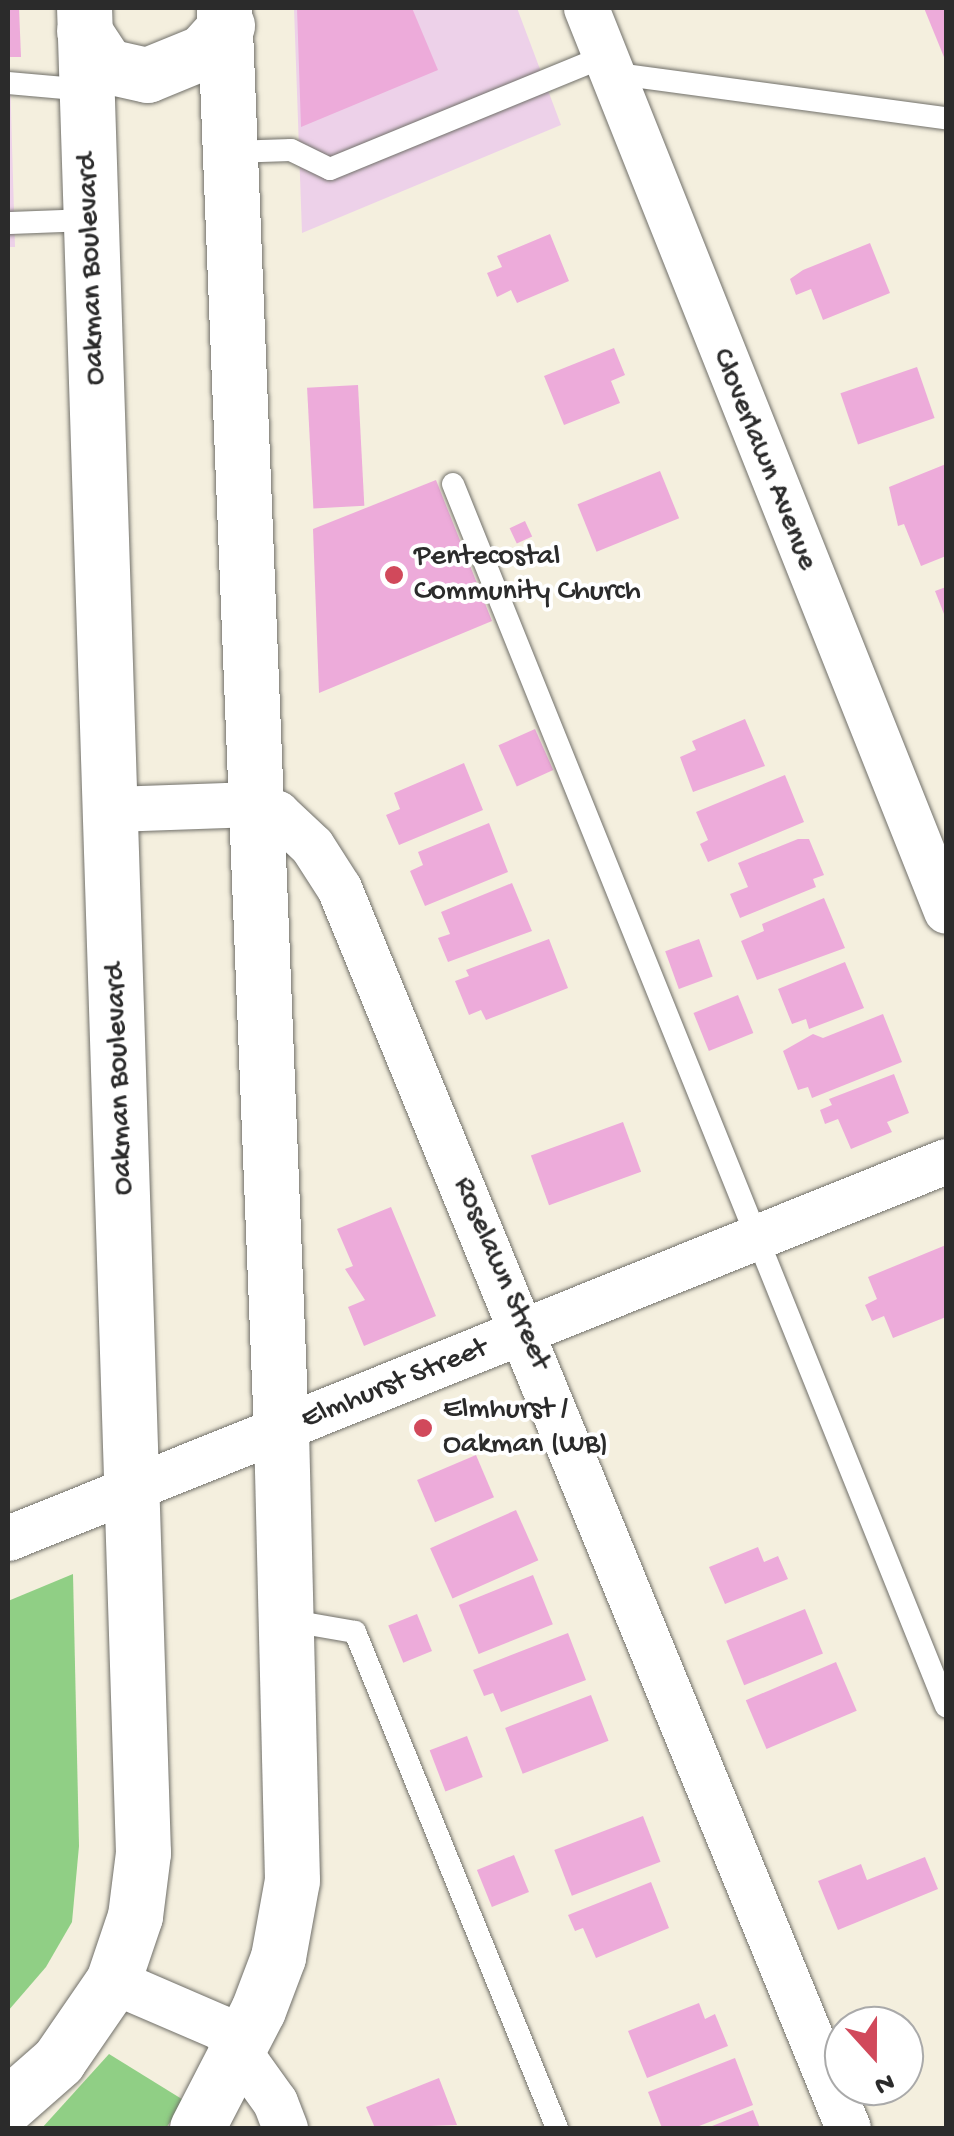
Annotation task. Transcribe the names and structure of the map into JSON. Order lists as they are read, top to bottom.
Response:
{
  "streets": {
    "street": [
      "Oakman Boulevard",
      "Cloverlawn Avenue",
      "Roselawn Street",
      "Elmhurst Street"
    ]
  },
  "crossings": [
    ["Oakman Boulevard", "Elmhurst Street"],
    ["Roselawn Street", "Elmhurst Street"]
  ],
  "places": ["Pentecostal Community Church", "Elmhurst / Oakman (WB)"],
  "north": "bottom"
}
